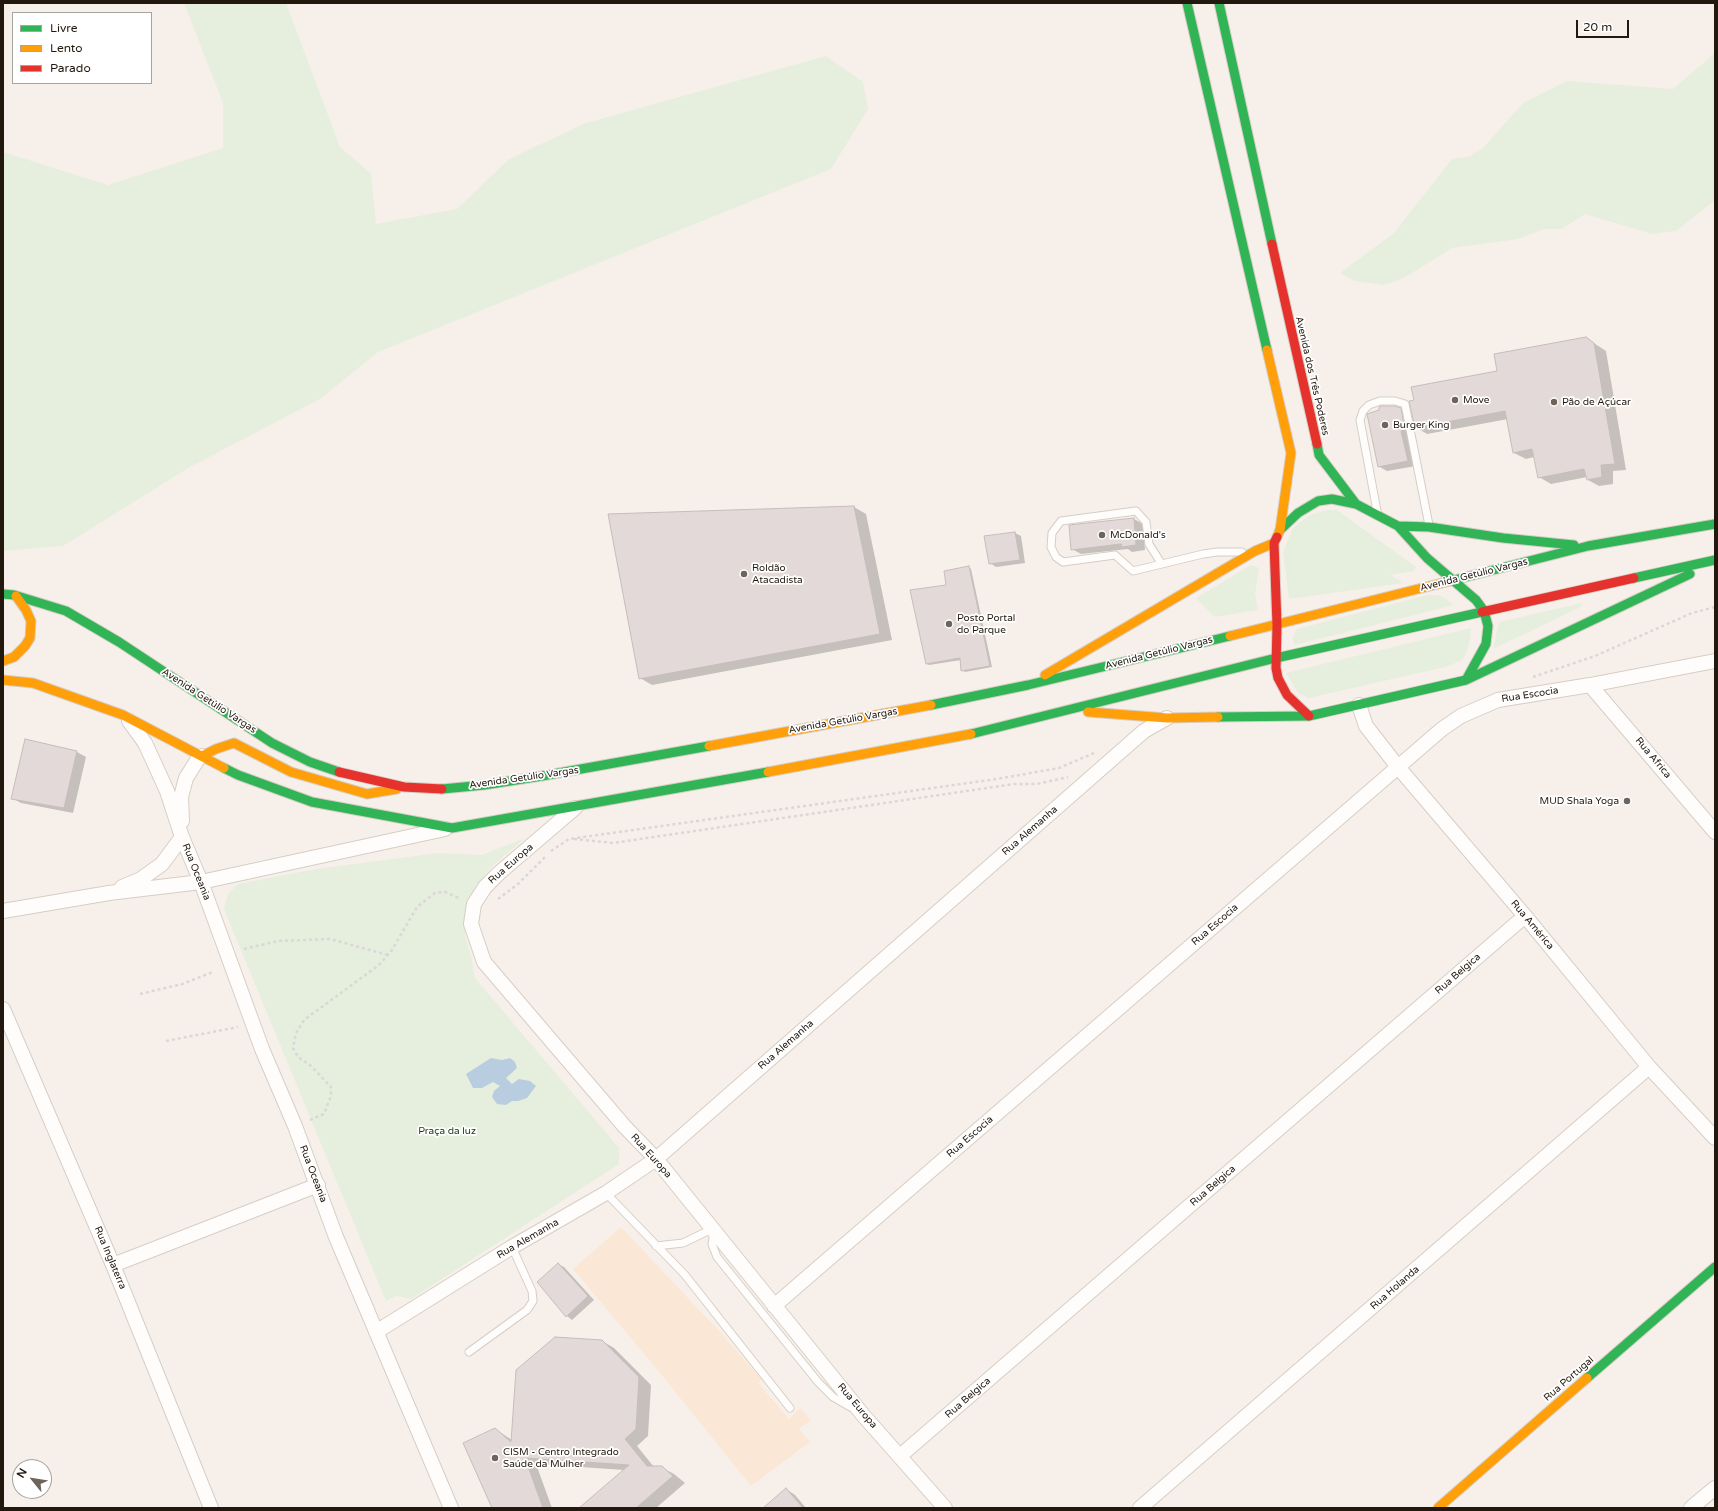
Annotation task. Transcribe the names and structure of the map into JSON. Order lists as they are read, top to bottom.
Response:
{
  "streets": {
    "main road": ["Avenida dos Três Poderes", "Avenida Getúlio Vargas", "Rua Portugal"],
    "street": [
      "Rua Escocia",
      "Rua Africa",
      "Rua Alemanha",
      "Rua Europa",
      "Rua Oceania",
      "Rua América",
      "Rua Belgica",
      "Rua Inglaterra",
      "Rua Holanda"
    ]
  },
  "crossings": [
    ["Avenida dos Três Poderes", "Avenida Getúlio Vargas"],
    ["Rua Escocia", "Rua Africa"],
    ["Rua Escocia", "Rua Europa"],
    ["Rua Escocia", "Rua América"],
    ["Rua Alemanha", "Rua Europa"],
    ["Rua Alemanha", "Rua Oceania"],
    ["Rua Europa", "Rua Belgica"],
    ["Rua América", "Rua Belgica"],
    ["Rua América", "Rua Holanda"]
  ],
  "parks": ["Praça da luz"],
  "places": [
    "Move",
    "Pão de Açúcar",
    "Burger King",
    "McDonald's",
    "Roldão Atacadista",
    "Posto Portal do Parque",
    "MUD Shala Yoga",
    "CISM - Centro Integrado Saúde da Mulher"
  ],
  "legend": ["Livre", "Lento", "Parado"],
  "scale_bar": "20 m",
  "north": "top left"
}
